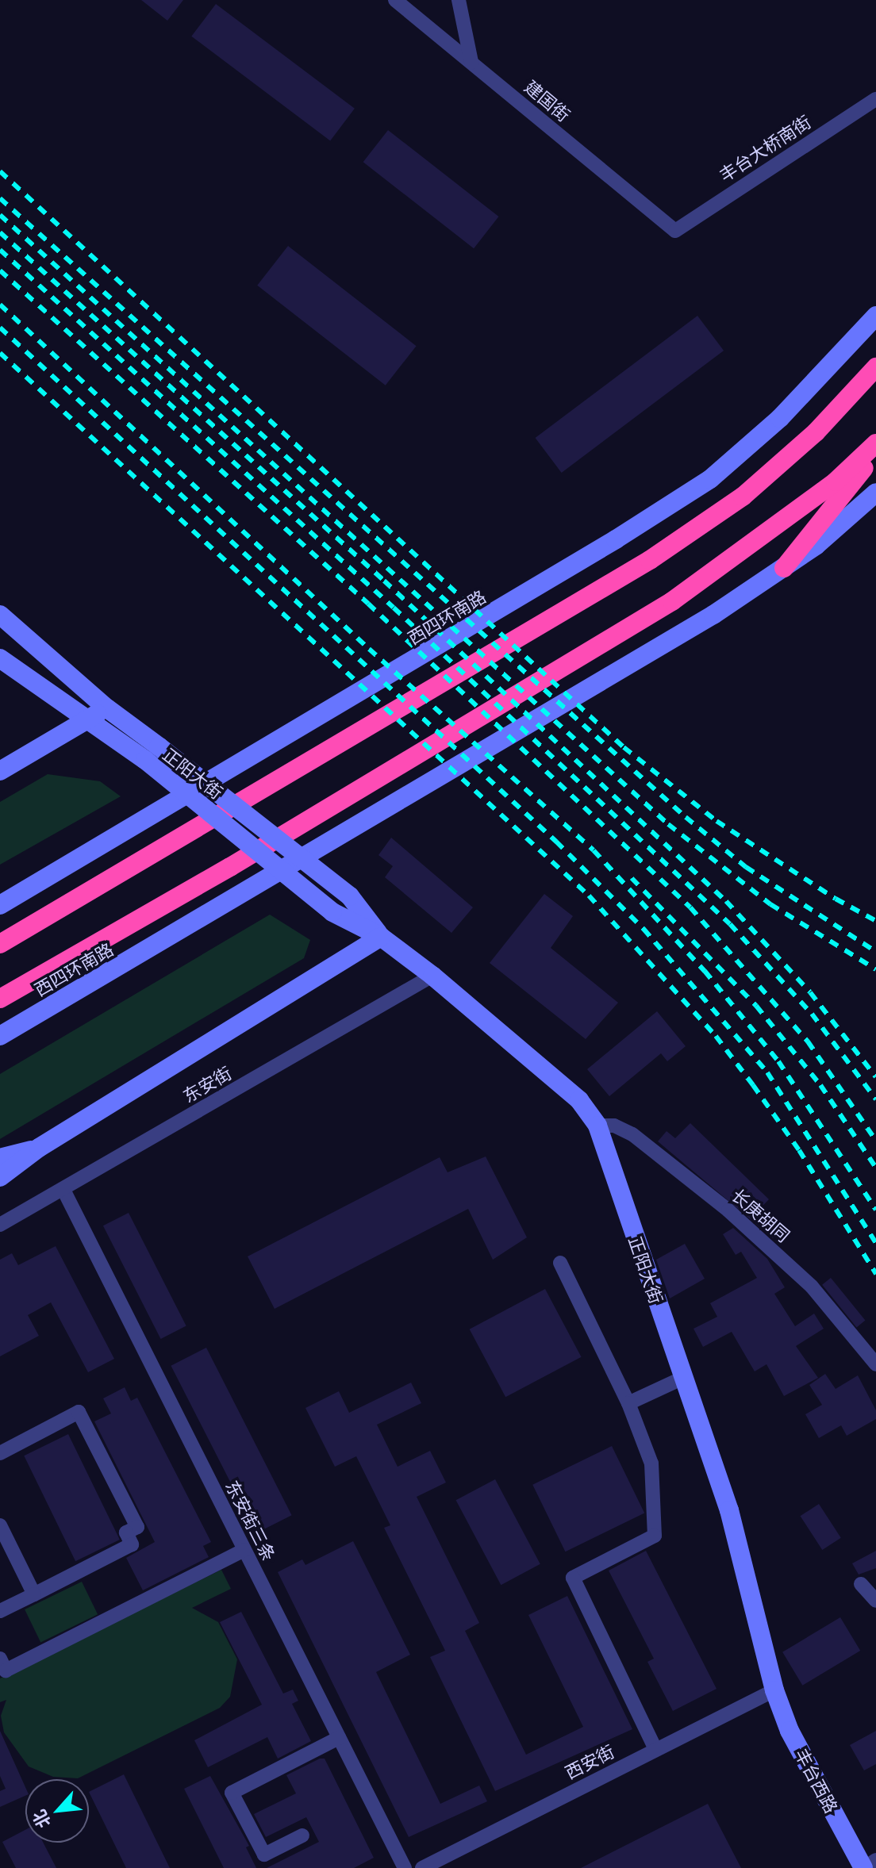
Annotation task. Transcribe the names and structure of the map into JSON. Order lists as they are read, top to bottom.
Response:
{
  "streets": {
    "highway": ["西四环南路"],
    "main road": ["正阳大街", "丰台西路"],
    "street": [
      "建国街",
      "丰台大桥南街",
      "东安街",
      "长庚胡同",
      "东安街三条",
      "西安街"
    ]
  },
  "crossings": [
    ["建国街", "丰台大桥南街"],
    ["正阳大街", "东安街"],
    ["正阳大街", "长庚胡同"],
    ["正阳大街", "西安街"],
    ["正阳大街", "丰台西路"],
    ["东安街", "东安街三条"],
    ["西安街", "丰台西路"]
  ],
  "north": "bottom left"
}
